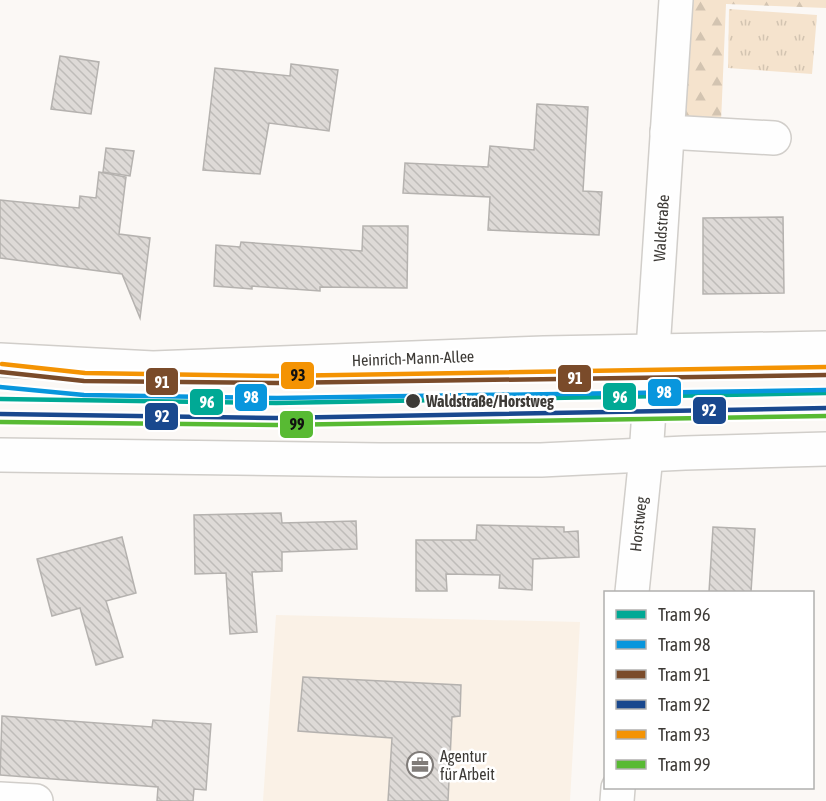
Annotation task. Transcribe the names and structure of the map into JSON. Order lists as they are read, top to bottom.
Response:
{
  "streets": {
    "street": ["Waldstraße", "Heinrich-Mann-Allee", "Horstweg"]
  },
  "crossings": [
    ["Waldstraße", "Heinrich-Mann-Allee"],
    ["Waldstraße", "Horstweg"]
  ],
  "places": {
    "other": ["Waldstraße/Horstweg"],
    "office": ["Agentur für Arbeit"]
  },
  "lines": [
    "tram line 93",
    "tram line 91",
    "tram line 98",
    "tram line 96",
    "tram line 92",
    "tram line 99"
  ],
  "legend": [
    "Tram 96",
    "Tram 98",
    "Tram 91",
    "Tram 92",
    "Tram 93",
    "Tram 99"
  ]
}
